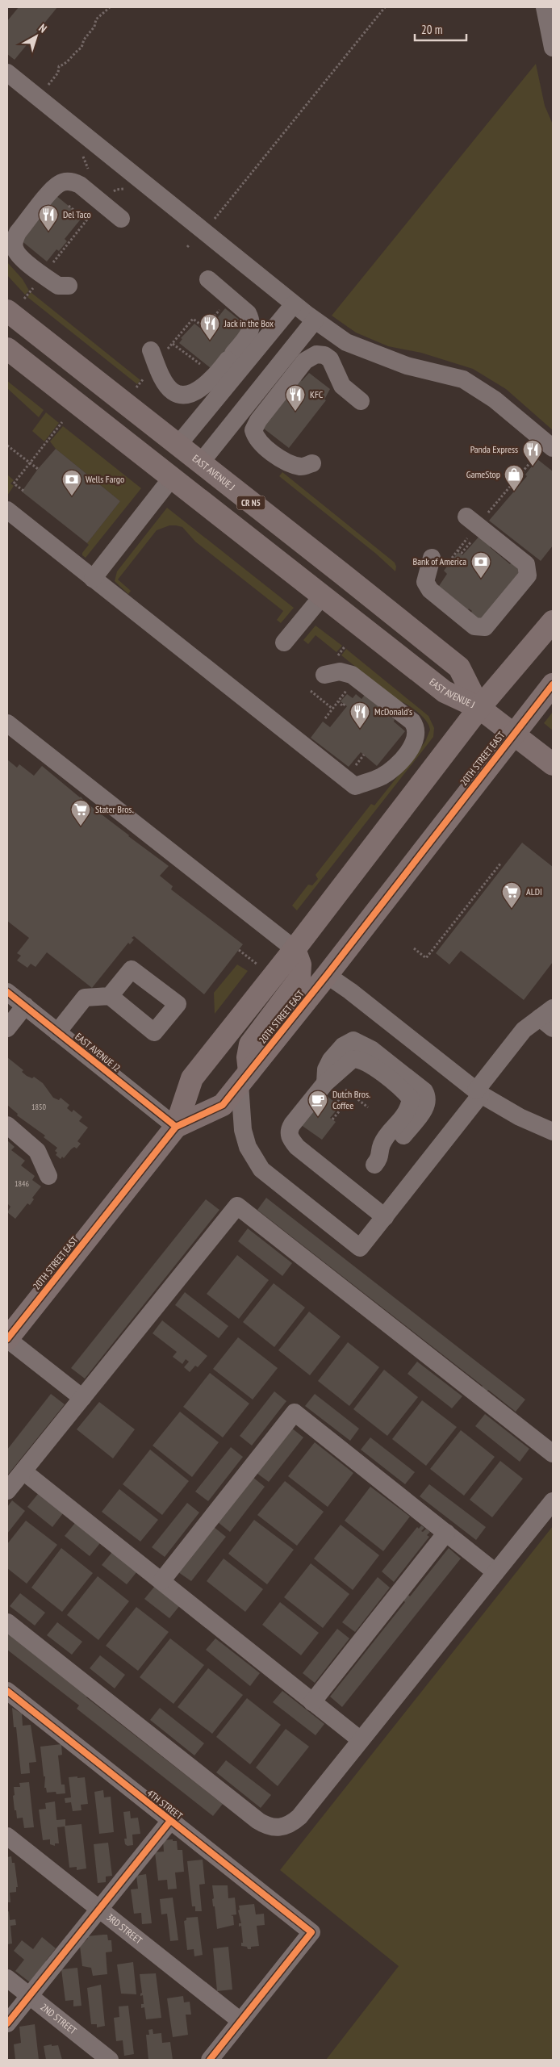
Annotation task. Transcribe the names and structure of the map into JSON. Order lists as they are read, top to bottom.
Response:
{
  "streets": {
    "main road": ["EAST AVENUE J", "CR N5", "20TH STREET EAST"],
    "street": [
      "EAST AVENUE J2",
      "4TH STREET",
      "3RD STREET",
      "2ND STREET"
    ]
  },
  "crossings": [
    ["EAST AVENUE J", "20TH STREET EAST"],
    ["20TH STREET EAST", "EAST AVENUE J2"],
    ["4TH STREET", "3RD STREET"]
  ],
  "places": {
    "restaurant": [
      "Del Taco",
      "Jack in the Box",
      "KFC",
      "Panda Express",
      "McDonald's"
    ],
    "shop": ["GameStop"],
    "bank": ["Wells Fargo", "Bank of America"],
    "supermarket": ["Stater Bros.", "ALDI"],
    "cafe": ["Dutch Bros. Coffee"]
  },
  "house_numbers": ["1850", "1846"],
  "scale_bar": "20 m",
  "north": "top right"
}
